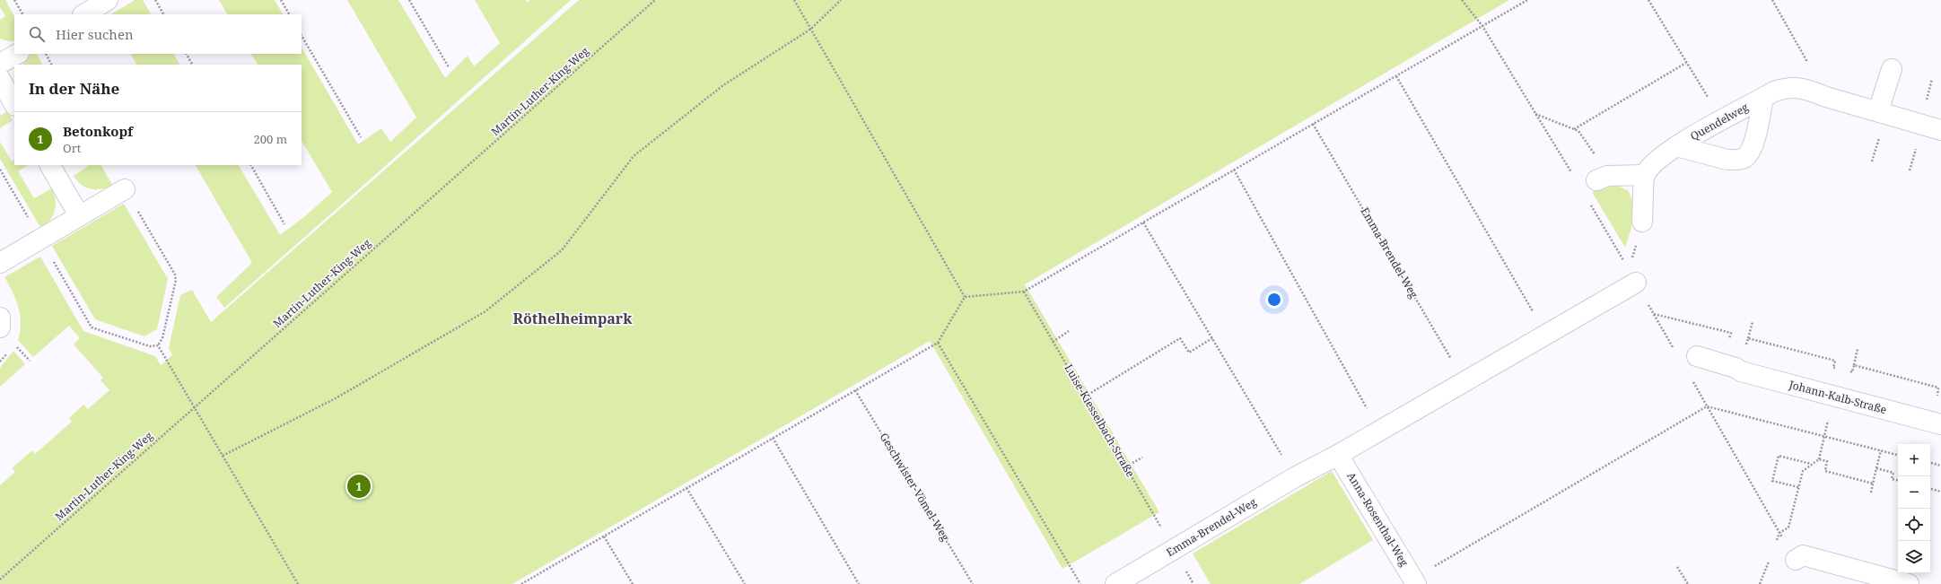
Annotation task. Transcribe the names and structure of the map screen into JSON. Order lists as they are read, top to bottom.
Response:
{
  "streets": {
    "street": [
      "Quendelweg",
      "Emma-Brendel-Weg",
      "Johann-Kalb-Straße",
      "Anna-Rosenthal-Weg"
    ],
    "path": ["Martin-Luther-King-Weg", "Luise-Kiesselbach-Straße", "Geschwister-Vömel-Weg"]
  },
  "crossings": [
    ["Emma-Brendel-Weg", "Luise-Kiesselbach-Straße"],
    ["Emma-Brendel-Weg", "Anna-Rosenthal-Weg"]
  ],
  "districts": ["Röthelheimpark"],
  "page": {
    "search": "Hier suchen",
    "heading": "In der Nähe",
    "list": [
      {
        "mark": "1",
        "name": "Betonkopf",
        "note": "Ort",
        "value": "200 m"
      }
    ],
    "map_buttons": ["+", "−"],
    "pins": "1"
  }
}
